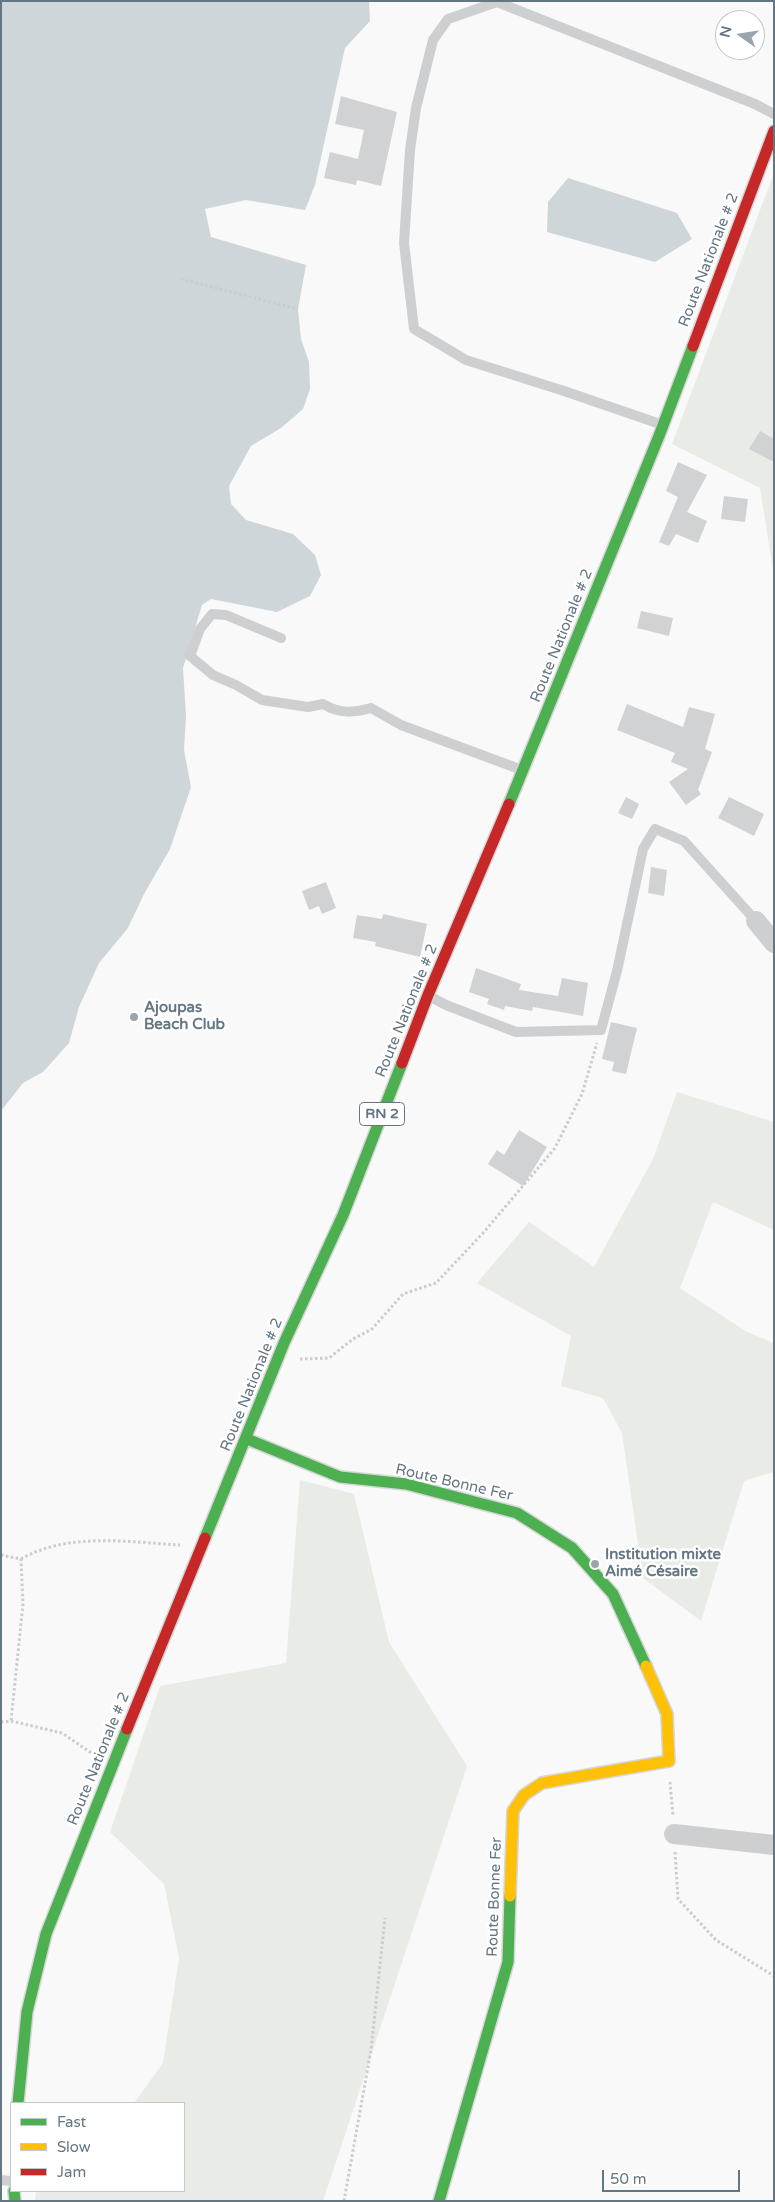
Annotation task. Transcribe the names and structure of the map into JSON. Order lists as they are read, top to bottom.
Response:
{
  "streets": {
    "main road": ["Route Nationale # 2", "RN 2", "Route Bonne Fer"]
  },
  "crossings": [
    ["Route Nationale # 2", "Route Bonne Fer"]
  ],
  "places": ["Ajoupas Beach Club", "Institution mixte Aimé Césaire"],
  "legend": ["Fast", "Slow", "Jam"],
  "scale_bar": "50 m",
  "north": "left"
}
